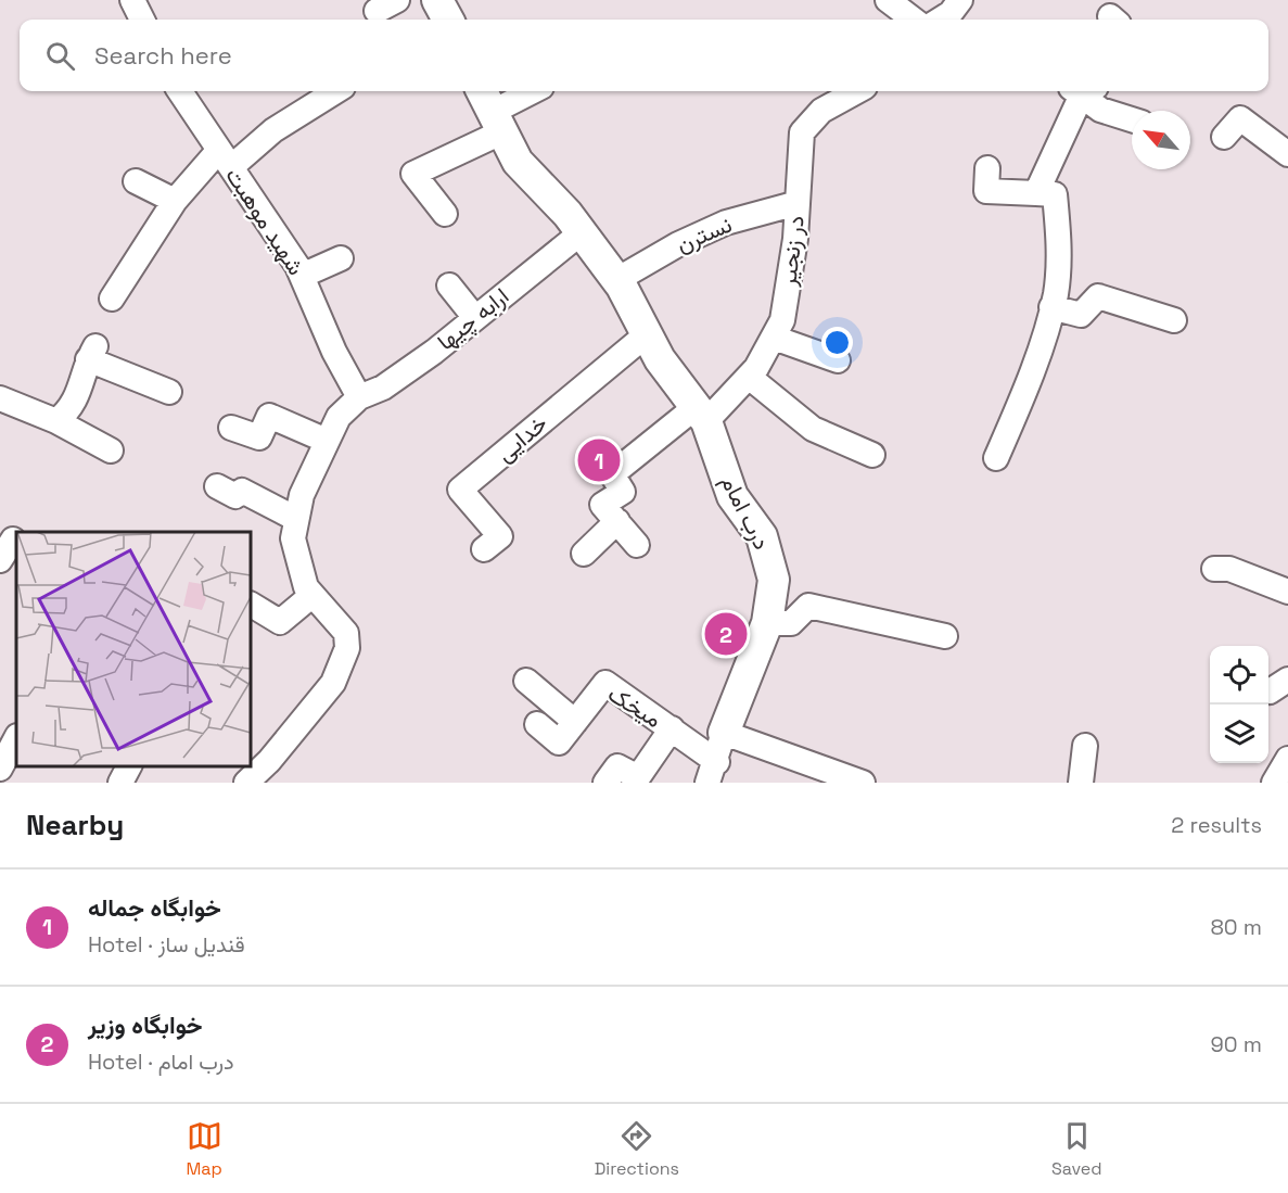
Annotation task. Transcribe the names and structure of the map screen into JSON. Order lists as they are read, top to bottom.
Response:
{
  "streets": {
    "street": [
      "شهید موهبت",
      "نسترن",
      "در زنجیر",
      "ارابه چیها",
      "خدایی",
      "درب امام",
      "میخک"
    ]
  },
  "crossings": [
    ["شهید موهبت", "ارابه چیها"],
    ["نسترن", "در زنجیر"],
    ["نسترن", "درب امام"],
    ["در زنجیر", "درب امام"],
    ["ارابه چیها", "درب امام"],
    ["خدایی", "درب امام"],
    ["درب امام", "میخک"]
  ],
  "north": "top left",
  "page": {
    "search": "Search here",
    "pins": ["1", "2"],
    "heading": ["Nearby", "2 results"],
    "list": [
      {
        "mark": "1",
        "name": "خوابگاه جماله",
        "note": "Hotel · قندیل ساز",
        "value": "80 m"
      },
      {
        "mark": "2",
        "name": "خوابگاه وزیر",
        "note": "Hotel · درب امام",
        "value": "90 m"
      }
    ],
    "nav": ["Map", "Directions", "Saved"]
  }
}
